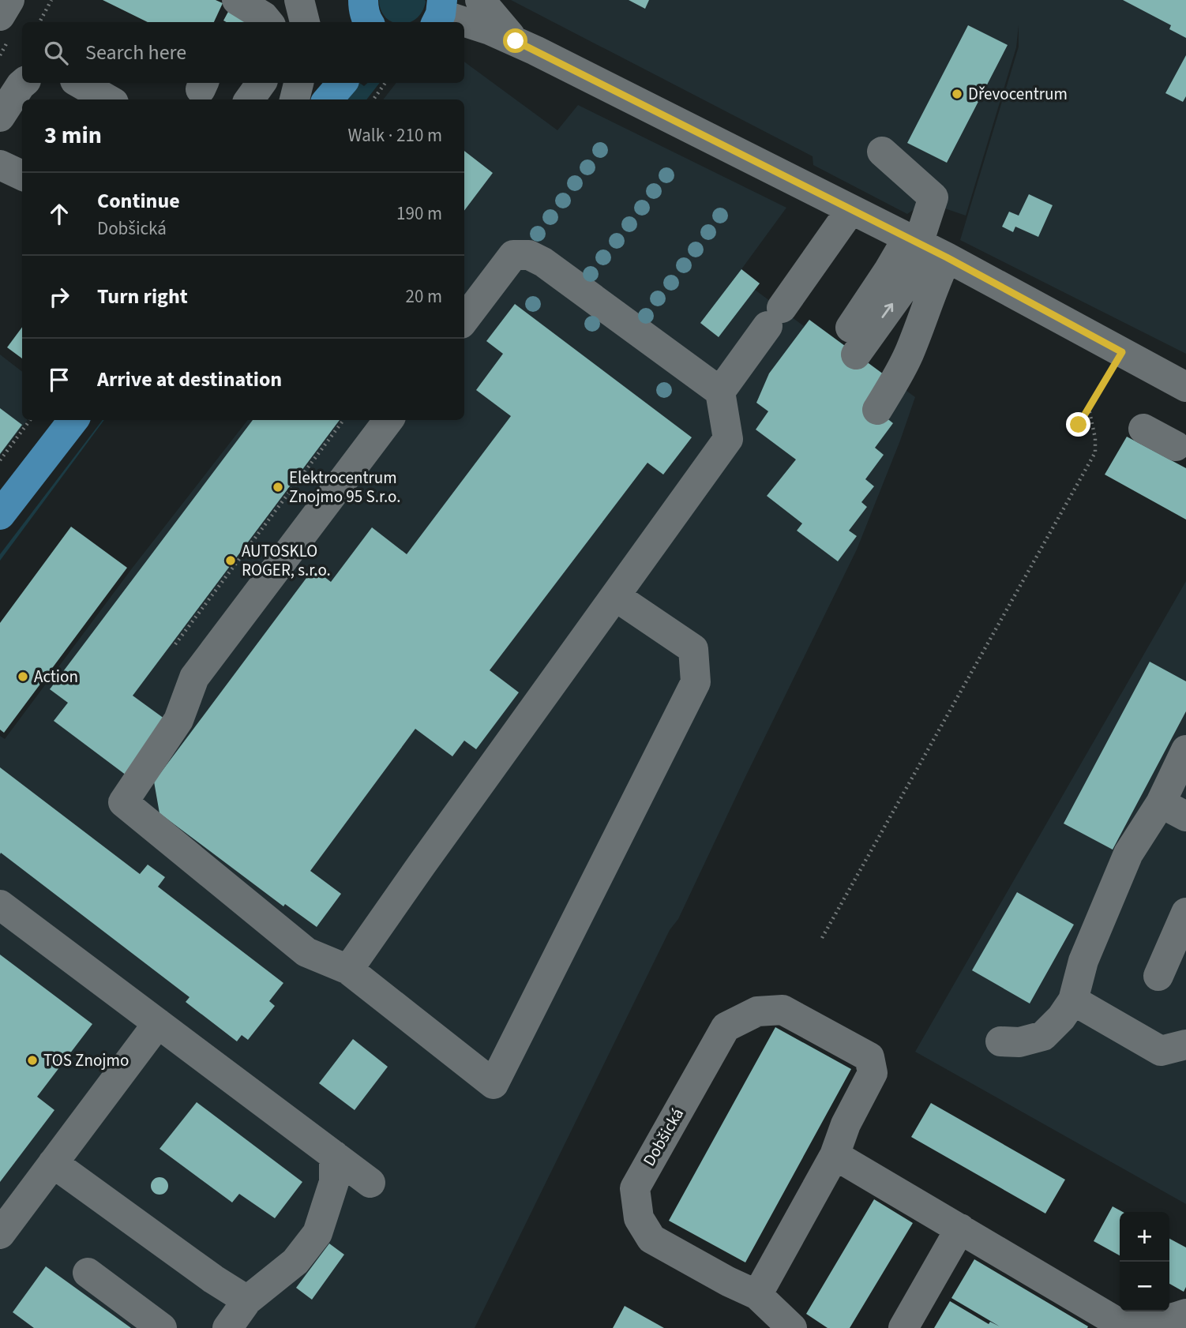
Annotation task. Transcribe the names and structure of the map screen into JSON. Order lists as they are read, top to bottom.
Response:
{
  "streets": {
    "street": ["Dobšická"]
  },
  "places": [
    "Dřevocentrum",
    "Elektrocentrum Znojmo 95 S.r.o.",
    "AUTOSKLO ROGER, s.r.o.",
    "Action",
    "TOS Znojmo"
  ],
  "page": {
    "search": "Search here",
    "heading": ["3 min", "Walk · 210 m"],
    "list": [
      ["Continue", "Dobšická", "190 m"],
      ["Turn right", "20 m"],
      "Arrive at destination"
    ],
    "map_buttons": ["+", "−"]
  }
}
